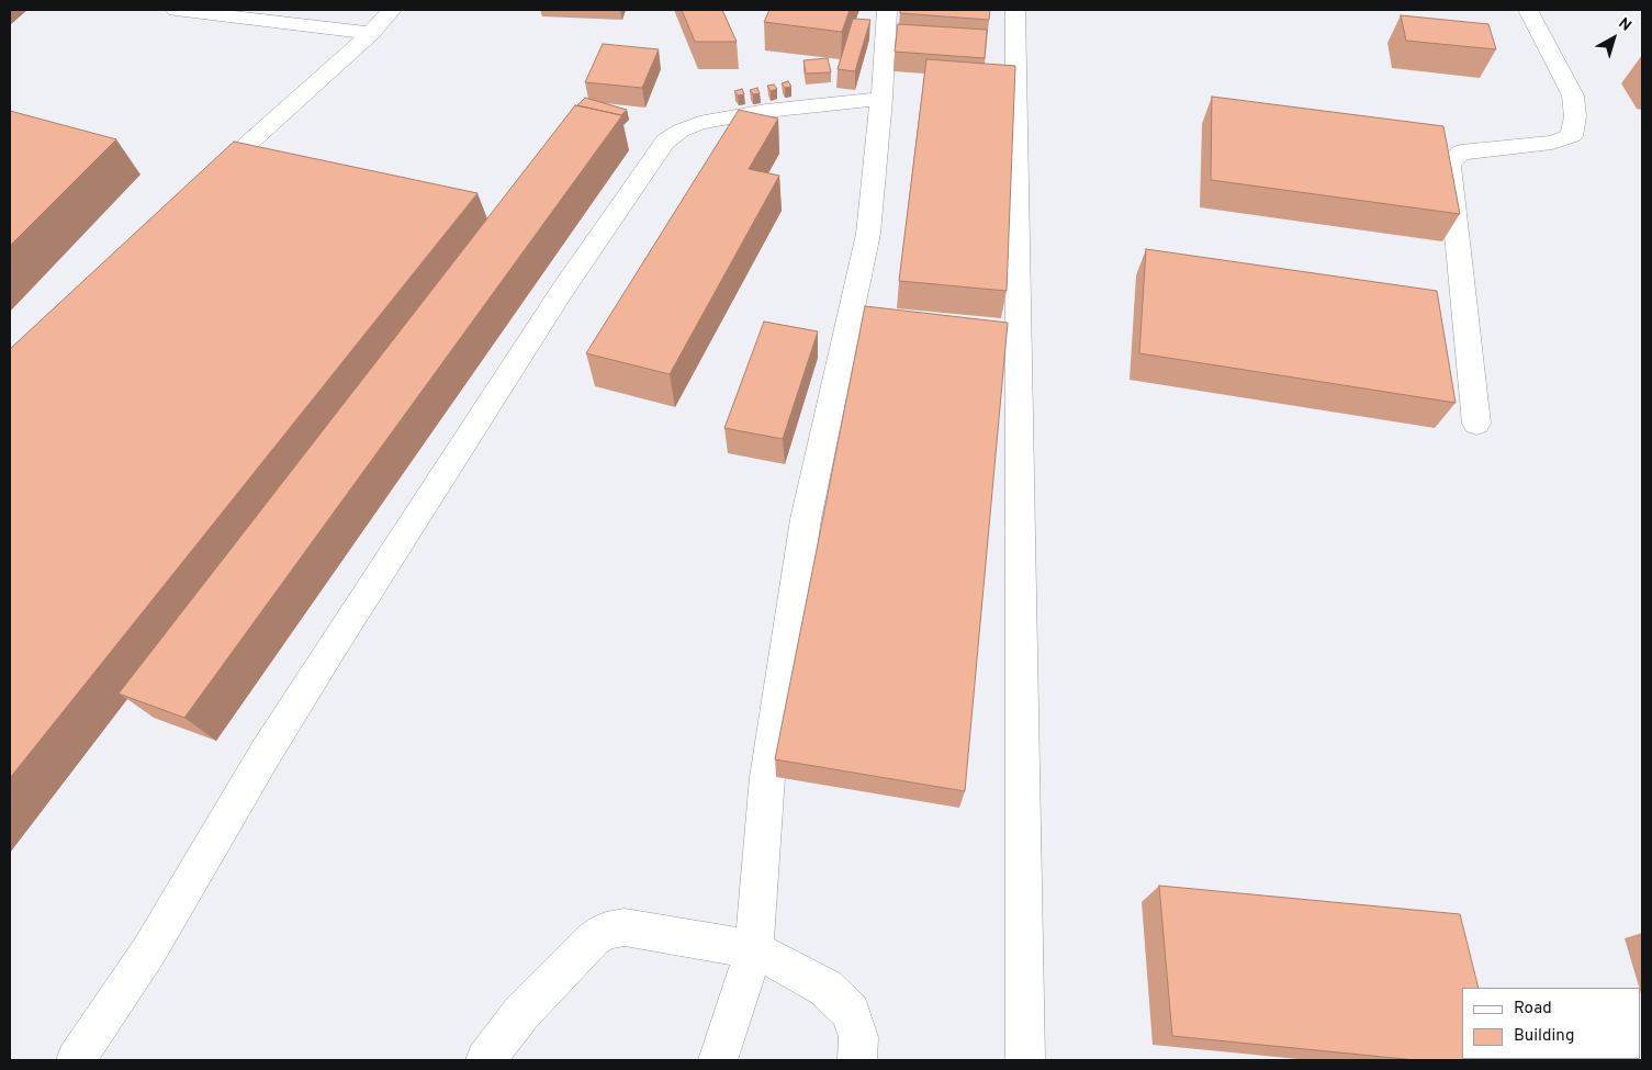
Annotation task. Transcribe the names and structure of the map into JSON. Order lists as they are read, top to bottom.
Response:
{
  "legend": ["Road", "Building"],
  "north": "top right"
}
